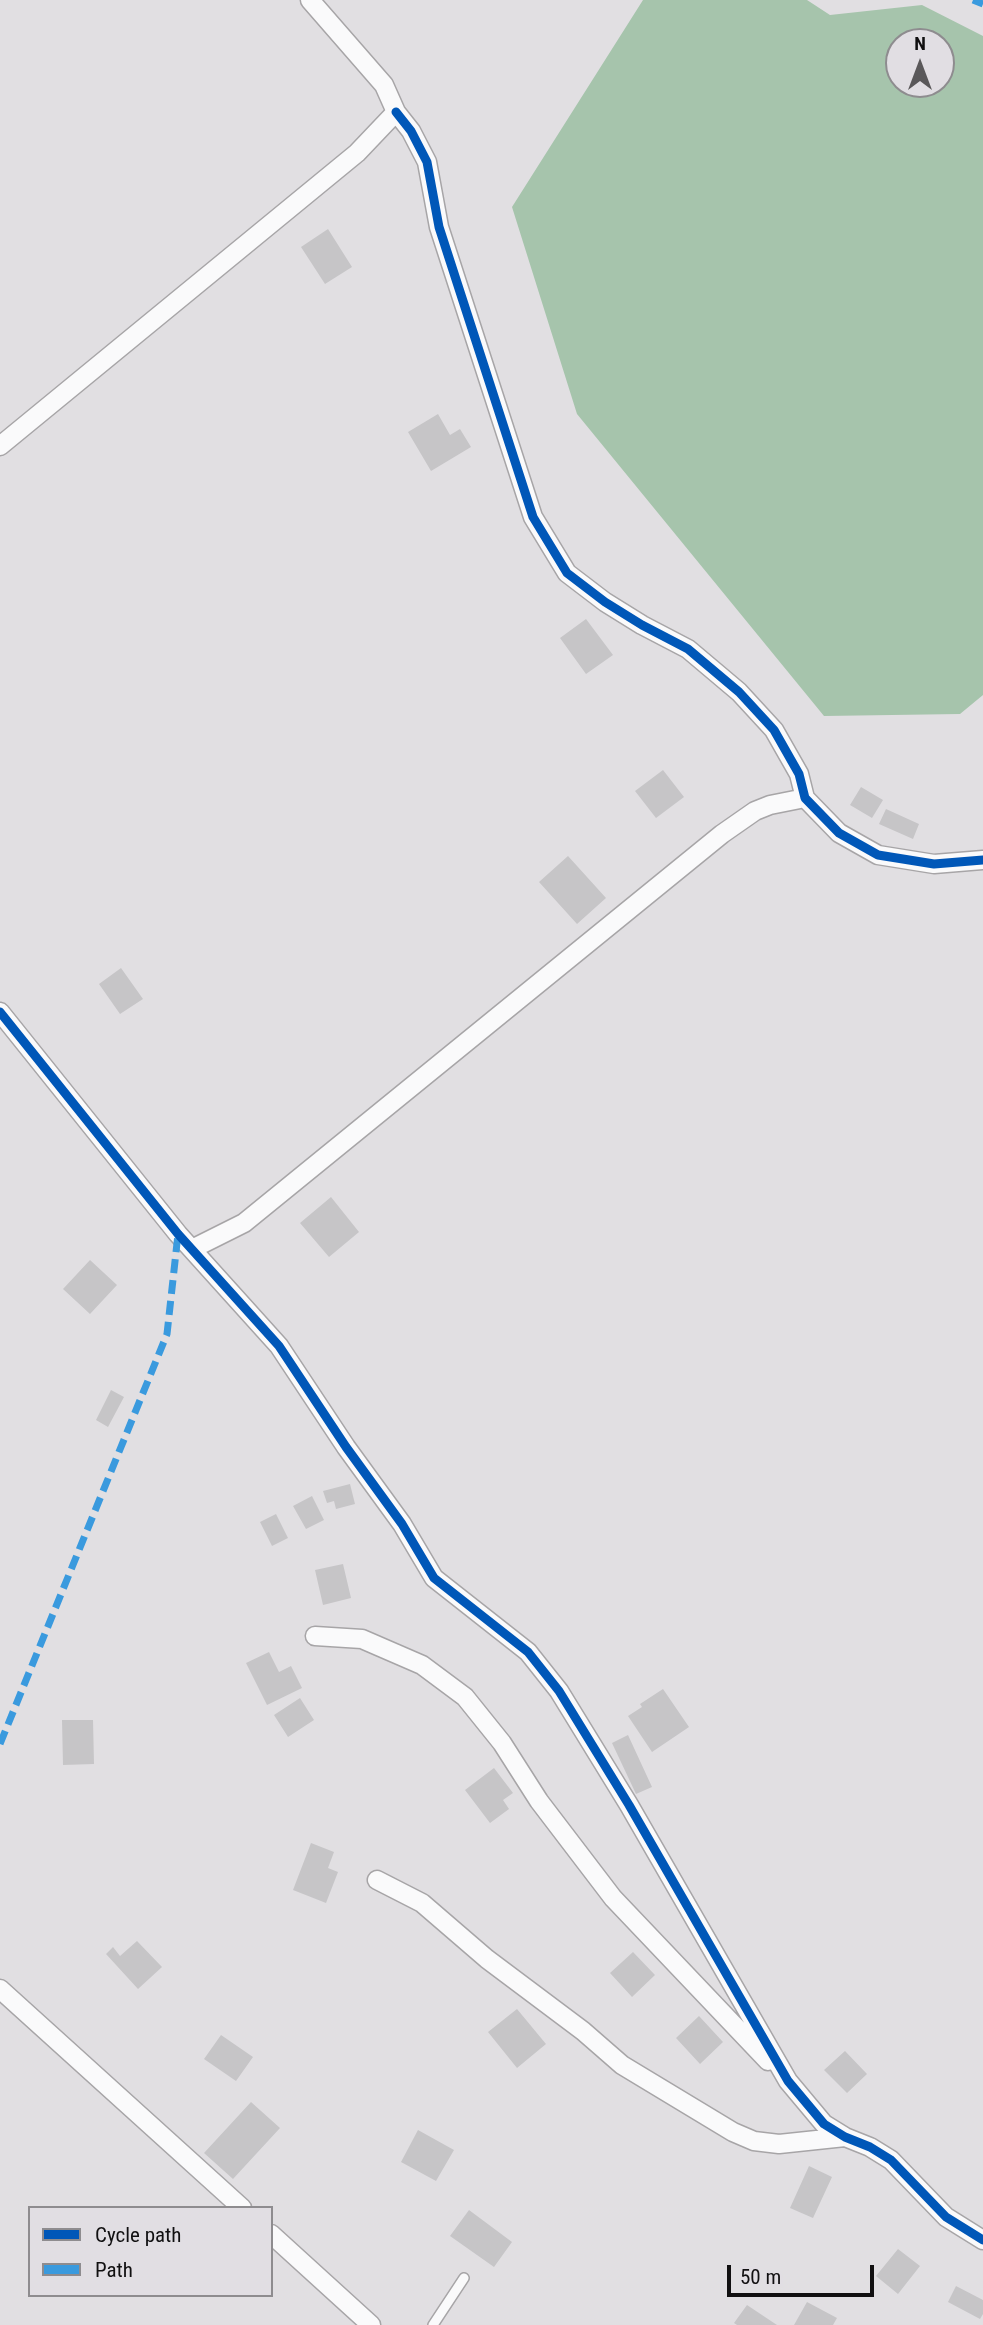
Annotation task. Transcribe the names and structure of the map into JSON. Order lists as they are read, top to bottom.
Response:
{
  "legend": ["Cycle path", "Path"],
  "scale_bar": "50 m",
  "north": "top"
}
